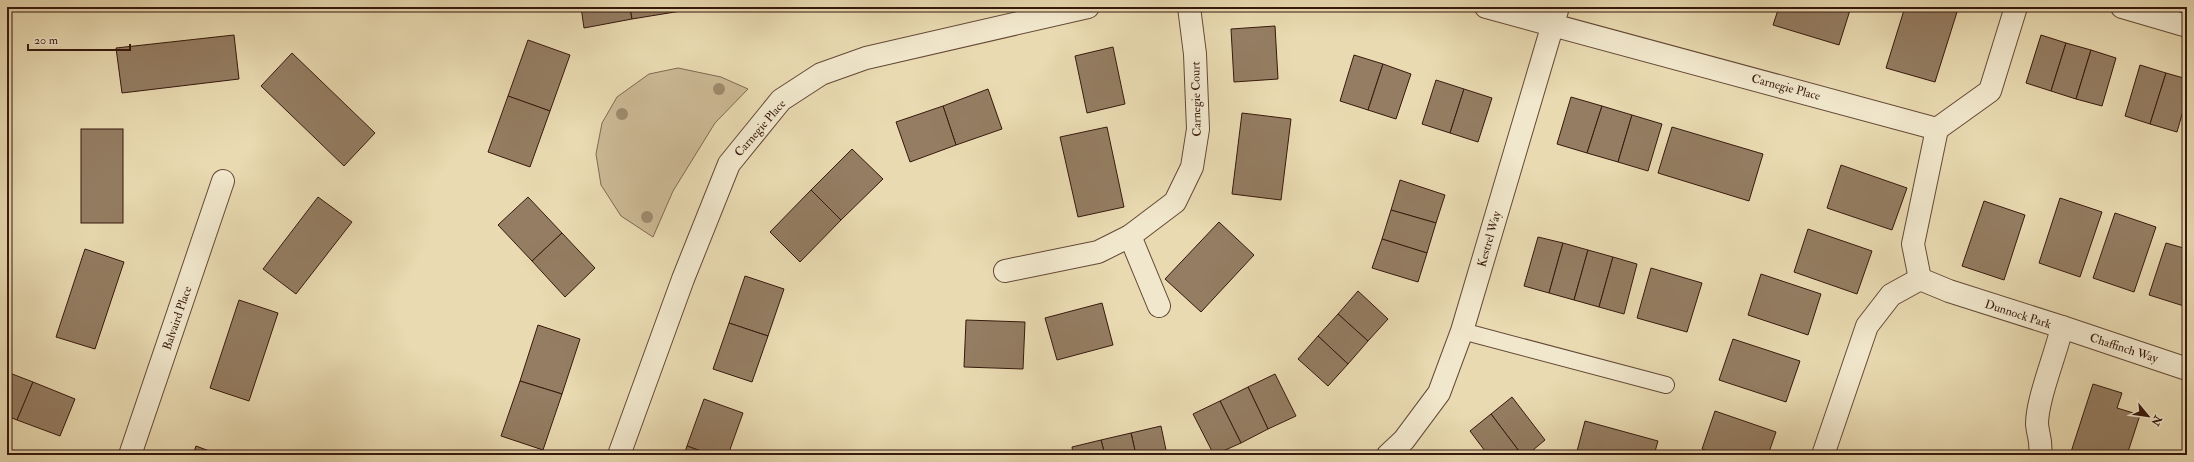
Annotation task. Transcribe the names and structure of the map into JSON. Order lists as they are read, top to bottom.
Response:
{
  "streets": {
    "street": [
      "Carnegie Place",
      "Carnegie Court",
      "Kestrel Way",
      "Dunnock Park",
      "Balvaird Place",
      "Chaffinch Way"
    ]
  },
  "crossings": [
    ["Carnegie Place", "Kestrel Way"],
    ["Dunnock Park", "Chaffinch Way"]
  ],
  "scale_bar": "20 m",
  "north": "bottom right"
}
